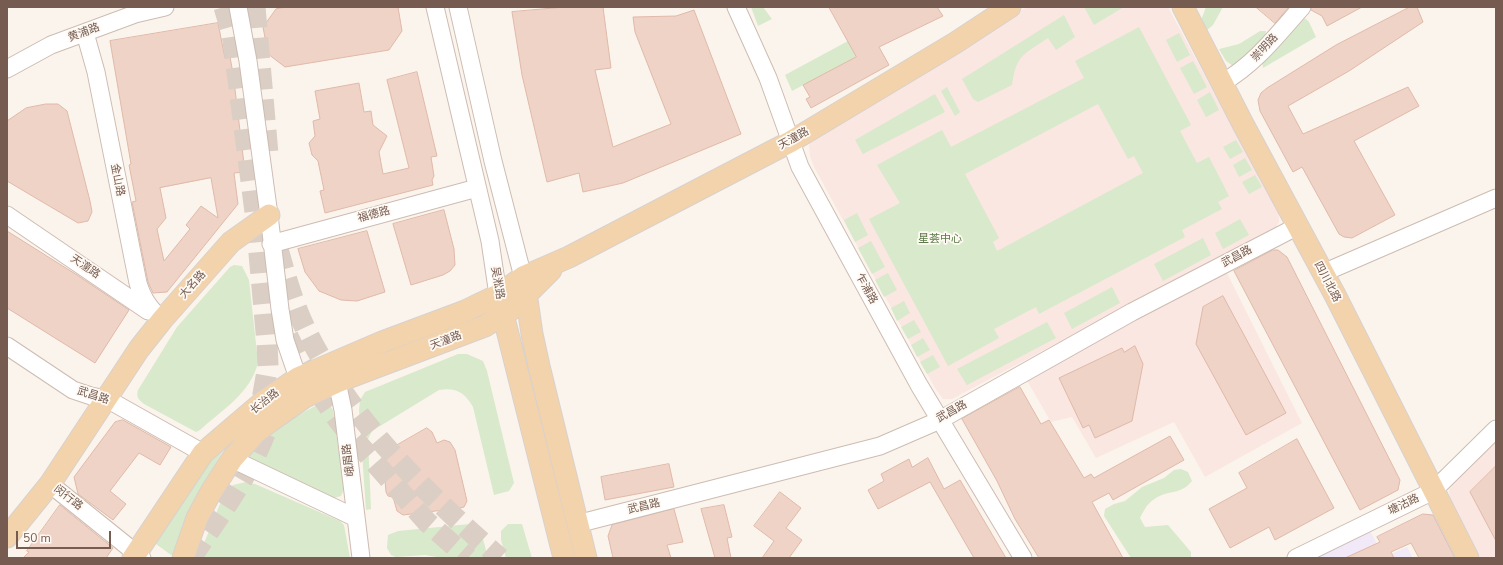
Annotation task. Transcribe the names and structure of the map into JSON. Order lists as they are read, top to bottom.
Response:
{
  "streets": {
    "main road": [
      "天潼路",
      "四川北路",
      "吴淞路",
      "大名路",
      "长治路"
    ],
    "street": [
      "黄浦路",
      "崇明路",
      "金山路",
      "福德路",
      "武昌路",
      "乍浦路",
      "峨眉路",
      "闵行路",
      "塘沽路"
    ]
  },
  "crossings": [
    ["黄浦路", "金山路"],
    ["崇明路", "四川北路"],
    ["天潼路", "金山路"],
    ["天潼路", "吴淞路"],
    ["天潼路", "大名路"],
    ["天潼路", "乍浦路"],
    ["天潼路", "长治路"],
    ["天潼路", "峨眉路"],
    ["金山路", "大名路"],
    ["福德路", "吴淞路"],
    ["武昌路", "四川北路"],
    ["武昌路", "大名路"],
    ["武昌路", "乍浦路"],
    ["武昌路", "长治路"],
    ["四川北路", "塘沽路"],
    ["大名路", "闵行路"],
    ["长治路", "闵行路"]
  ],
  "parks": ["星荟中心"],
  "scale_bar": "50 m"
}
